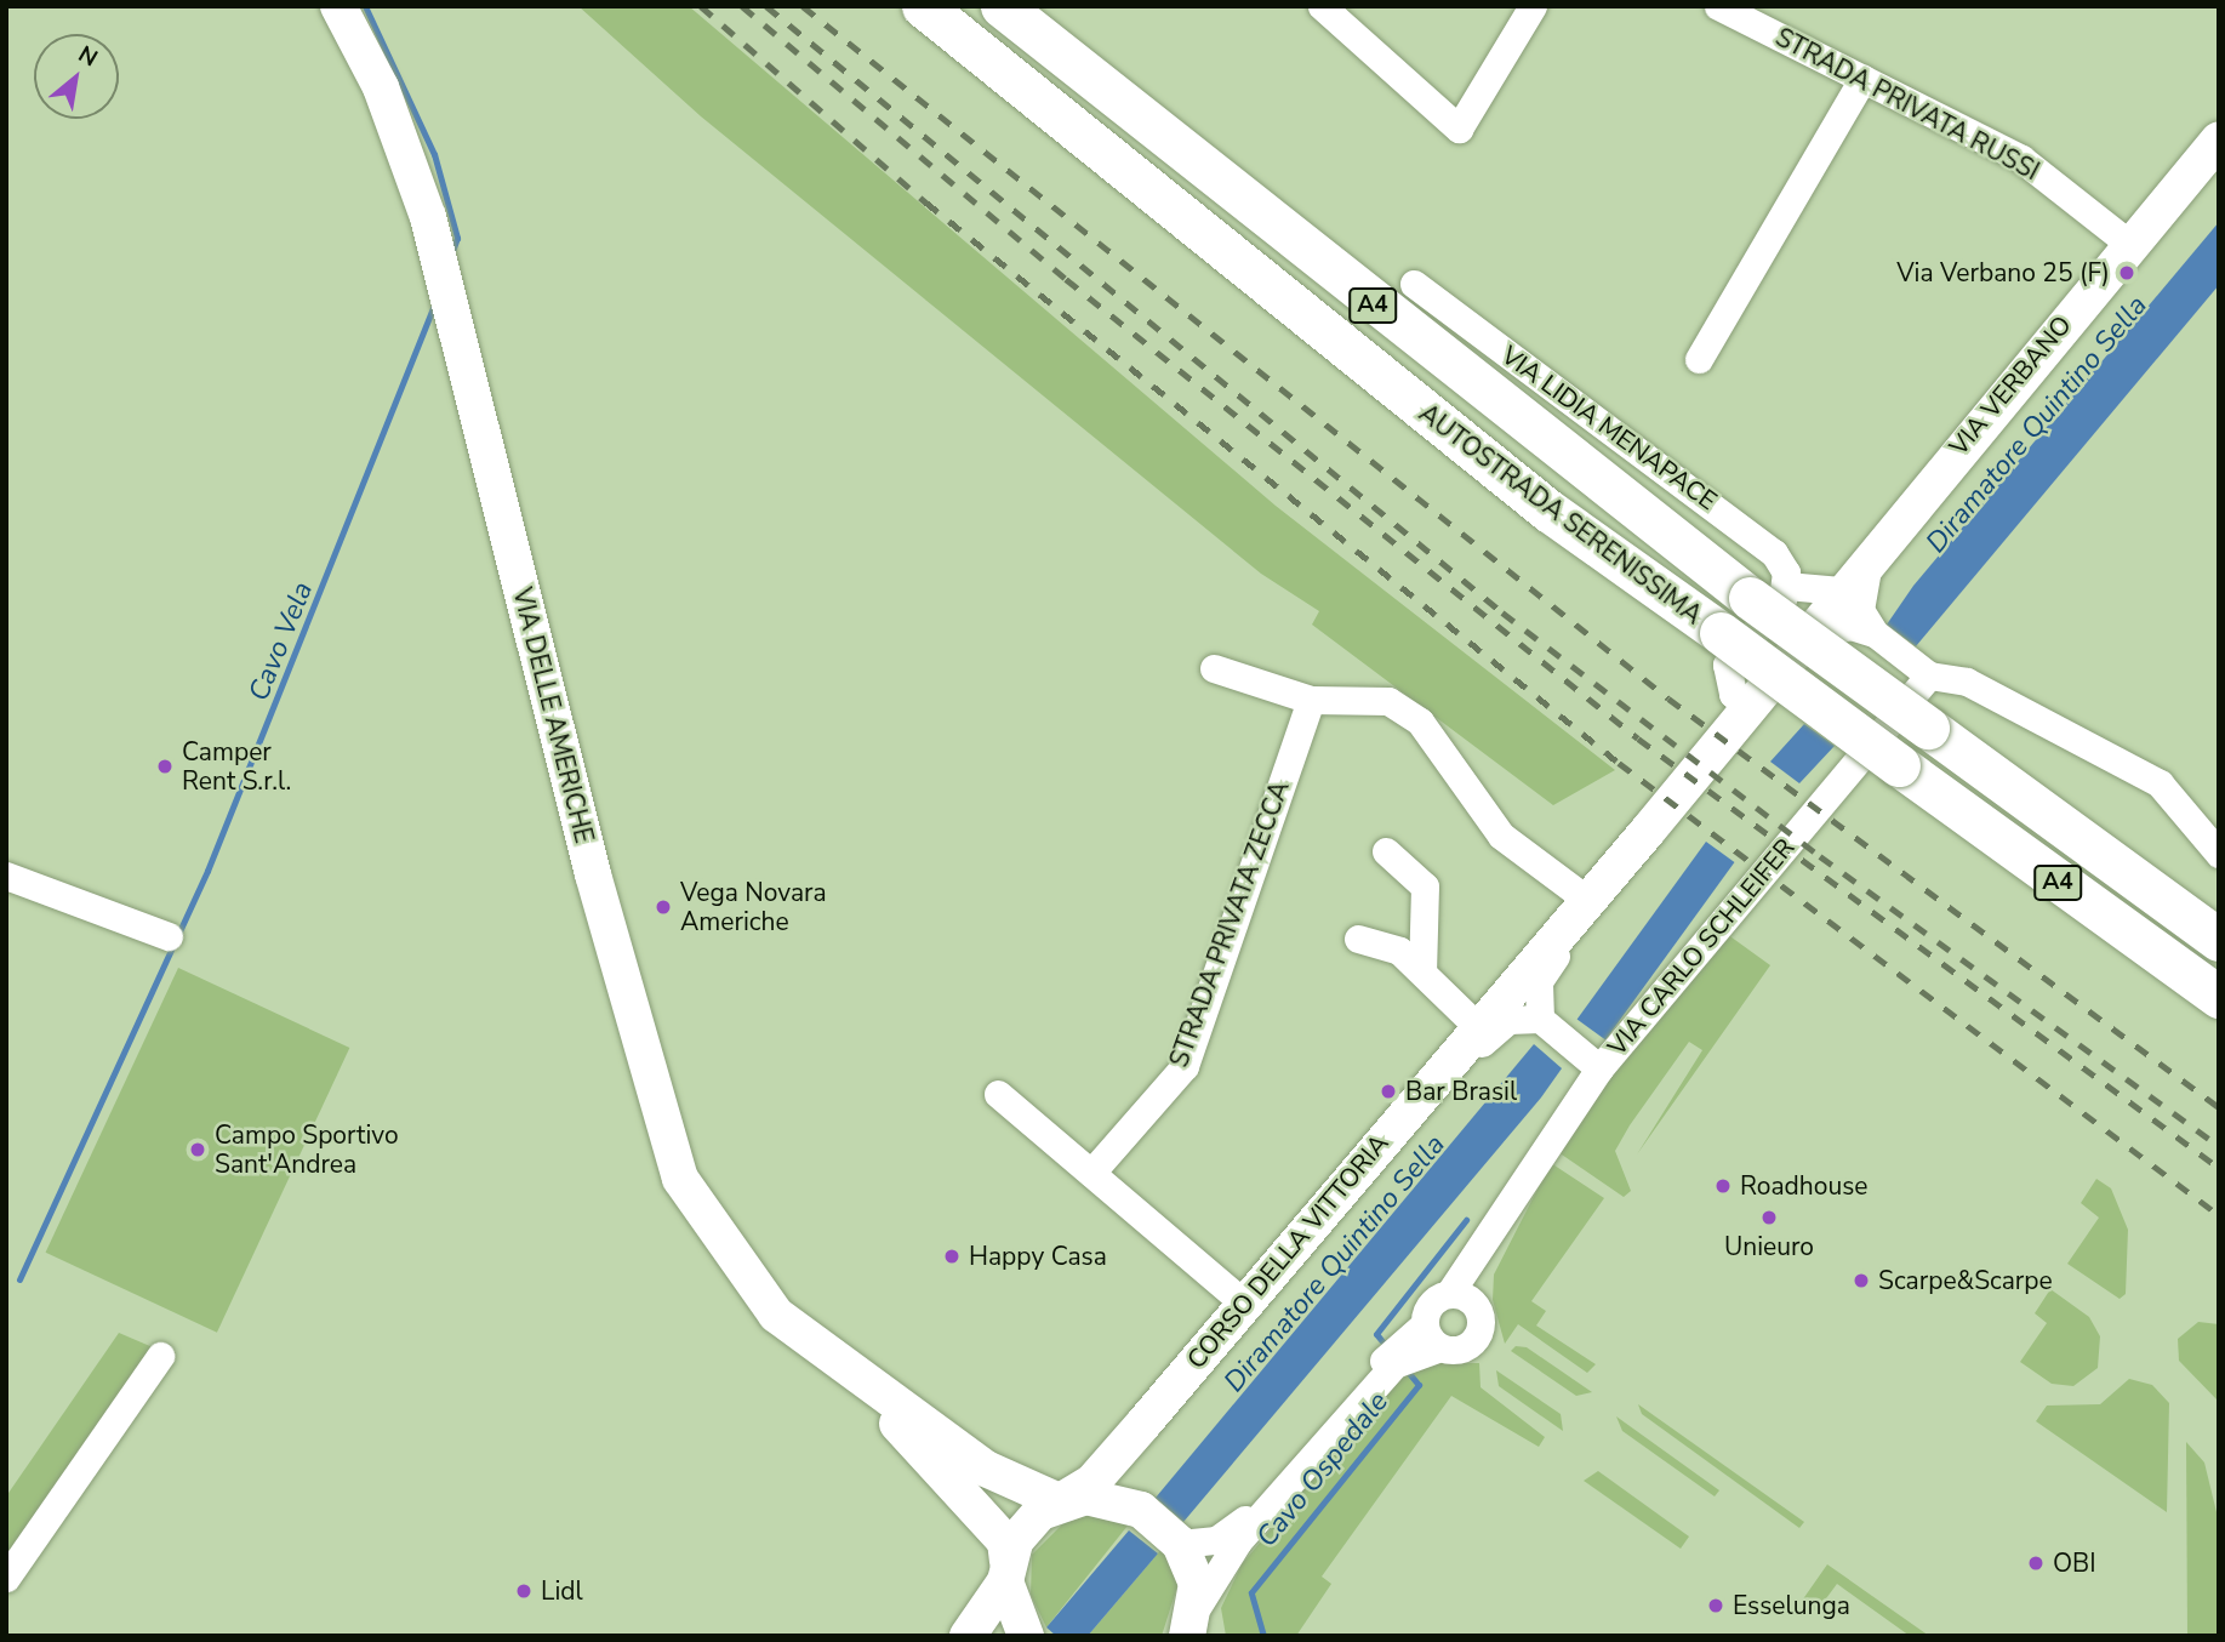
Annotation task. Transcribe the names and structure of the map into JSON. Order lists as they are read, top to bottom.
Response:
{
  "streets": {
    "highway": ["A4", "AUTOSTRADA SERENISSIMA"],
    "main road": ["VIA VERBANO", "VIA DELLE AMERICHE", "CORSO DELLA VITTORIA"],
    "street": [
      "STRADA PRIVATA RUSSI",
      "VIA LIDIA MENAPACE",
      "STRADA PRIVATA ZECCA",
      "VIA CARLO SCHLEIFER"
    ]
  },
  "crossings": [
    ["STRADA PRIVATA RUSSI", "VIA VERBANO"],
    ["VIA VERBANO", "CORSO DELLA VITTORIA"],
    ["VIA LIDIA MENAPACE", "AUTOSTRADA SERENISSIMA"],
    ["VIA DELLE AMERICHE", "CORSO DELLA VITTORIA"]
  ],
  "water": ["Diramatore Quintino Sella", "Cavo Vela", "Cavo Ospedale"],
  "places": [
    "Via Verbano 25 (F)",
    "Camper Rent S.r.l.",
    "Vega Novara Americhe",
    "Bar Brasil",
    "Campo Sportivo Sant'Andrea",
    "Roadhouse",
    "Unieuro",
    "Happy Casa",
    "Scarpe&Scarpe",
    "OBI",
    "Lidl",
    "Esselunga"
  ],
  "north": "top right"
}
